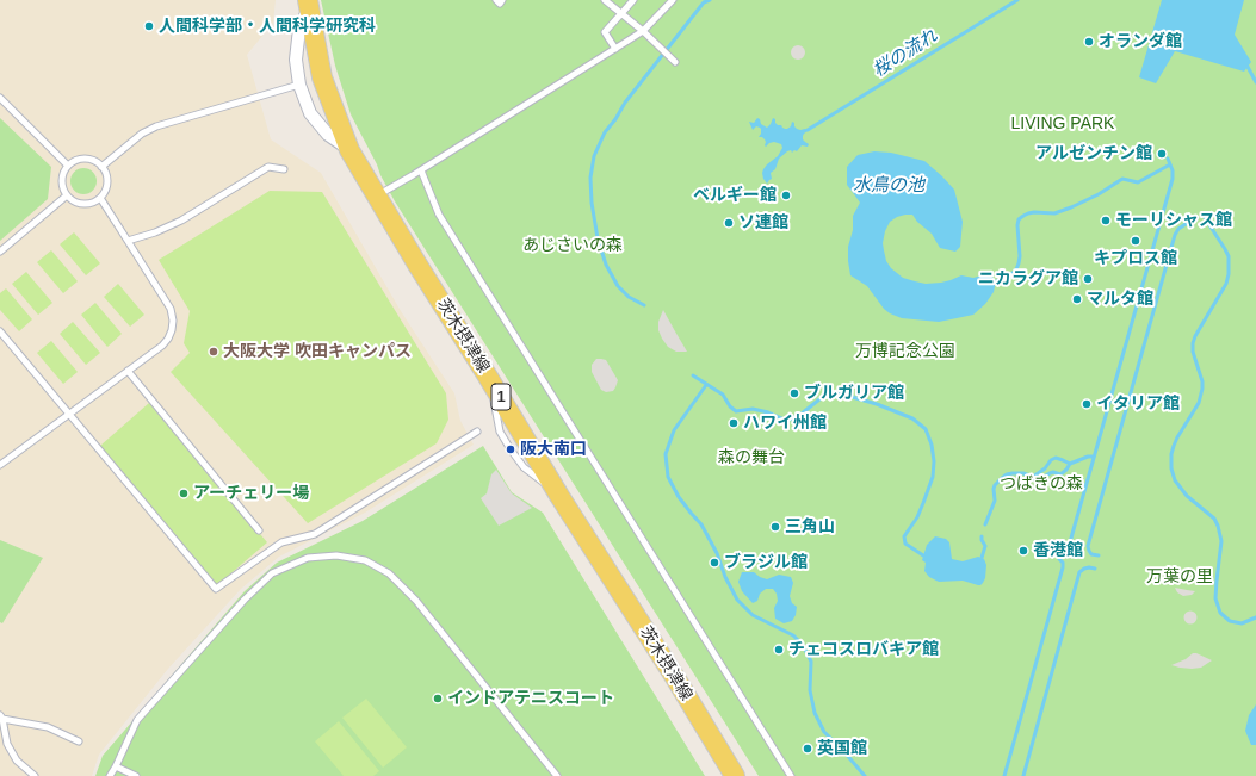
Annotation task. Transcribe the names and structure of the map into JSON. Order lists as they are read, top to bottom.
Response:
{
  "streets": {
    "main road": ["茨木摂津線", "1"]
  },
  "water": ["桜の流れ", "水鳥の池"],
  "parks": [
    "LIVING PARK",
    "あじさいの森",
    "万博記念公園",
    "森の舞台",
    "つばきの森",
    "万葉の里"
  ],
  "places": [
    "人間科学部・人間科学研究科",
    "オランダ館",
    "アルゼンチン館",
    "ベルギー館",
    "モーリシャス館",
    "ソ連館",
    "キプロス館",
    "ニカラグア館",
    "マルタ館",
    "大阪大学 吹田キャンパス",
    "ブルガリア館",
    "イタリア館",
    "ハワイ州館",
    "阪大南口",
    "アーチェリー場",
    "三角山",
    "香港館",
    "ブラジル館",
    "チェコスロバキア館",
    "インドアテニスコート",
    "英国館"
  ]
}
